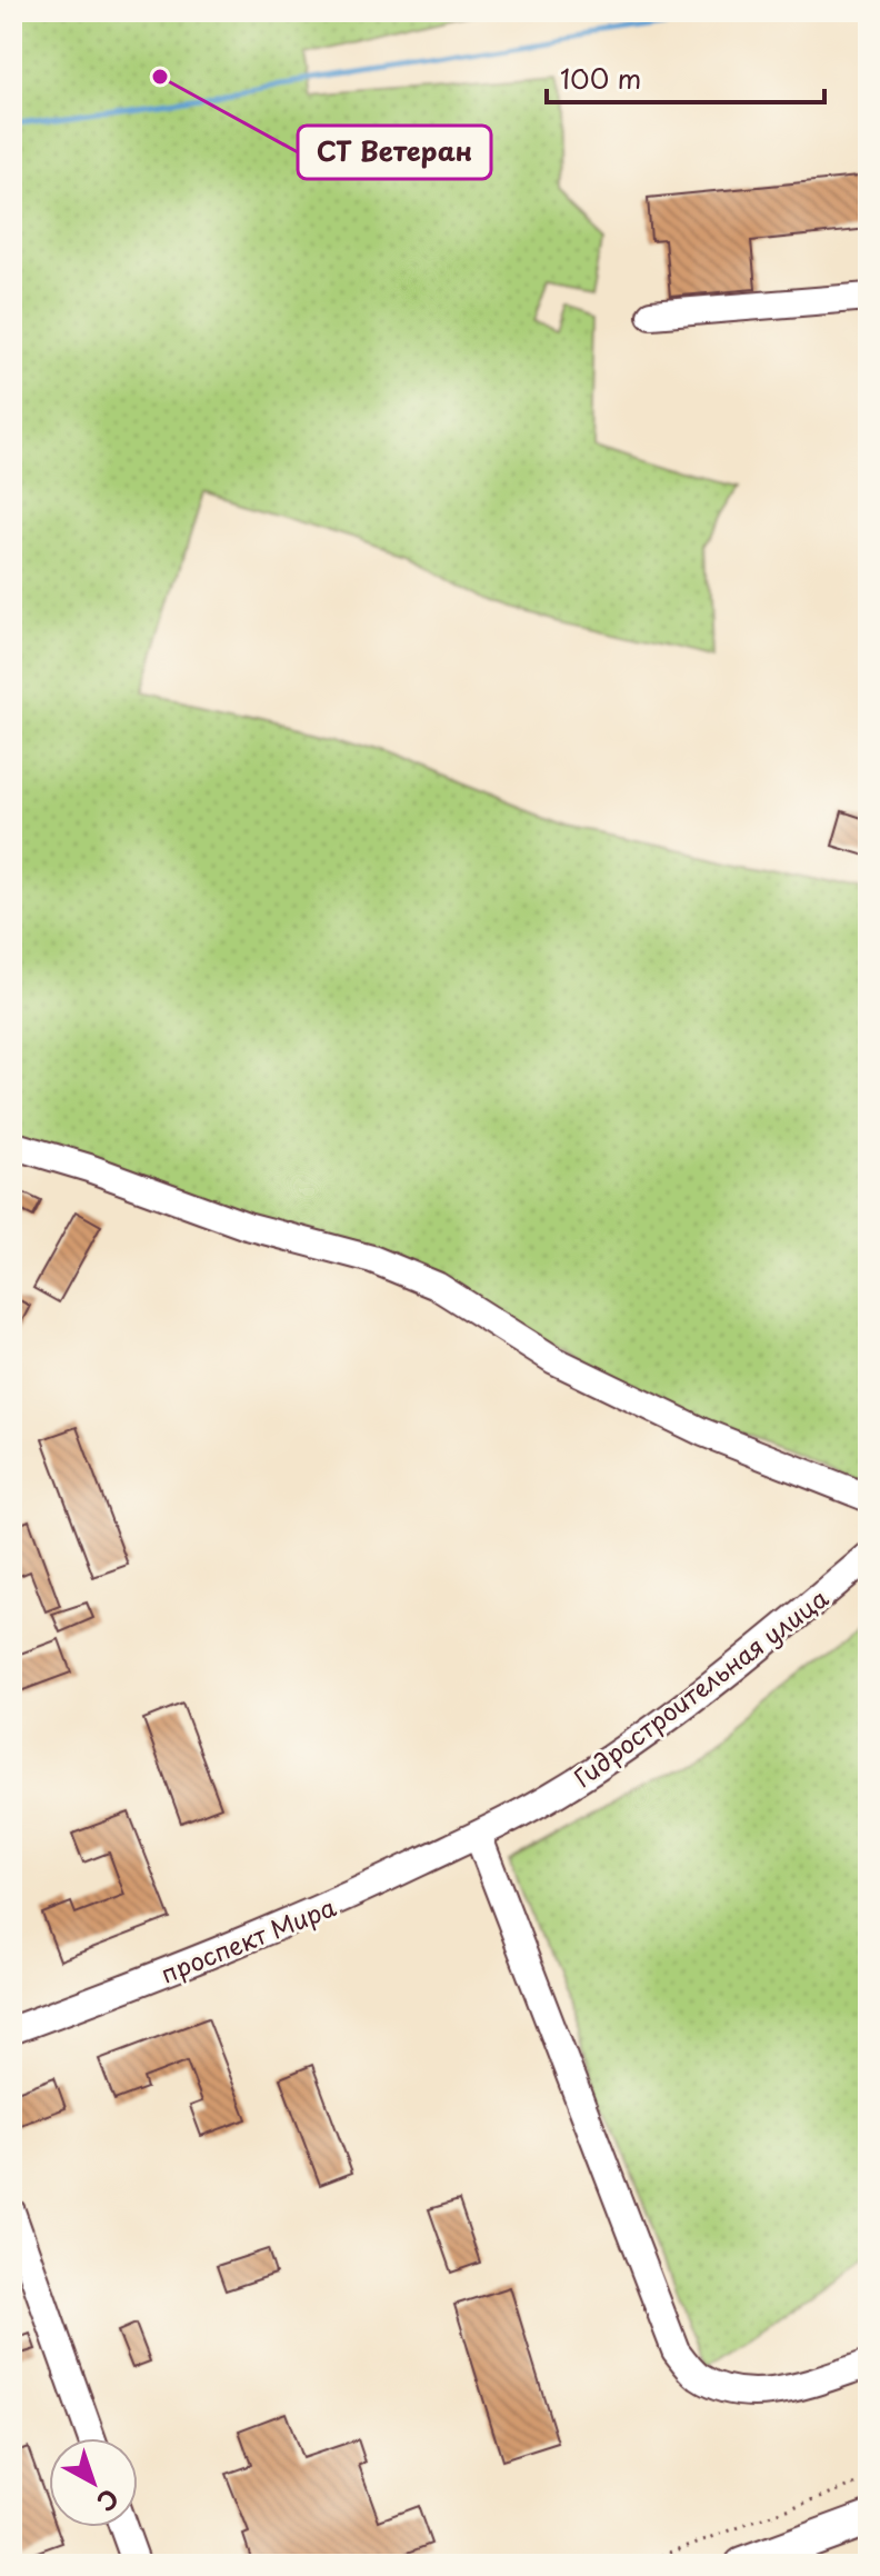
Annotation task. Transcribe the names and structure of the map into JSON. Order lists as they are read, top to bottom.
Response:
{
  "streets": {
    "street": ["Гидростроительная улица", "проспект Мира"]
  },
  "crossings": [
    ["Гидростроительная улица", "проспект Мира"]
  ],
  "places": ["СТ Ветеран"],
  "scale_bar": "100 m",
  "north": "bottom right"
}
